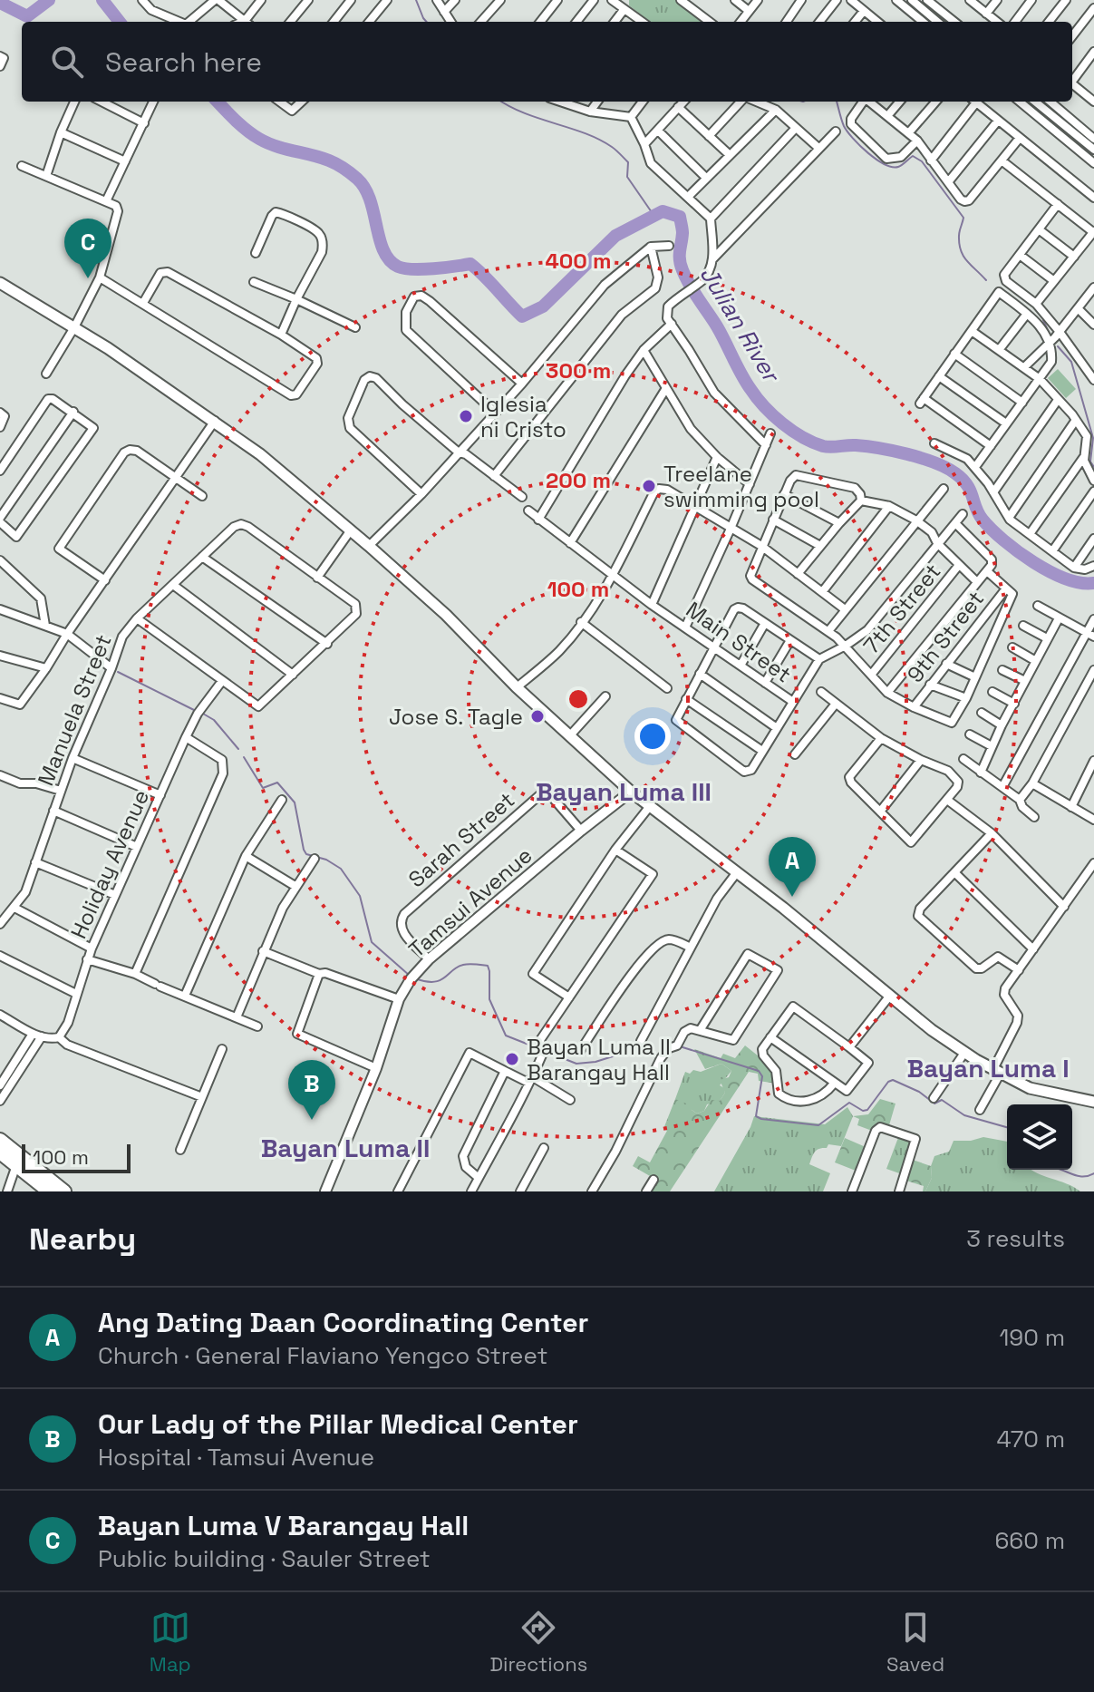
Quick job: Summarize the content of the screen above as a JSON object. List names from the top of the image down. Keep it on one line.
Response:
{"streets":{"street":["7th Street","9th Street","Main Street","Manuela Street","Sarah Street","Holiday Avenue","Tamsui Avenue"]},"crossings":[["Sarah Street","Tamsui Avenue"]],"districts":["Bayan Luma III","Bayan Luma I","Bayan Luma II"],"water":["Julian River"],"places":["Iglesia ni Cristo","Treelane swimming pool","Jose S. Tagle","Bayan Luma II Barangay Hall"],"scale_bar":"100 m","page":{"search":"Search here","pins":["C","A","B"],"scale":"100 m","heading":["Nearby","3 results"],"list":[{"mark":"A","name":"Ang Dating Daan Coordinating Center","note":"Church · General Flaviano Yengco Street","value":"190 m"},{"mark":"B","name":"Our Lady of the Pillar Medical Center","note":"Hospital · Tamsui Avenue","value":"470 m"},{"mark":"C","name":"Bayan Luma V Barangay Hall","note":"Public building · Sauler Street","value":"660 m"}],"nav":["Map","Directions","Saved"]},"rings":["400 m","300 m","200 m","100 m"]}
